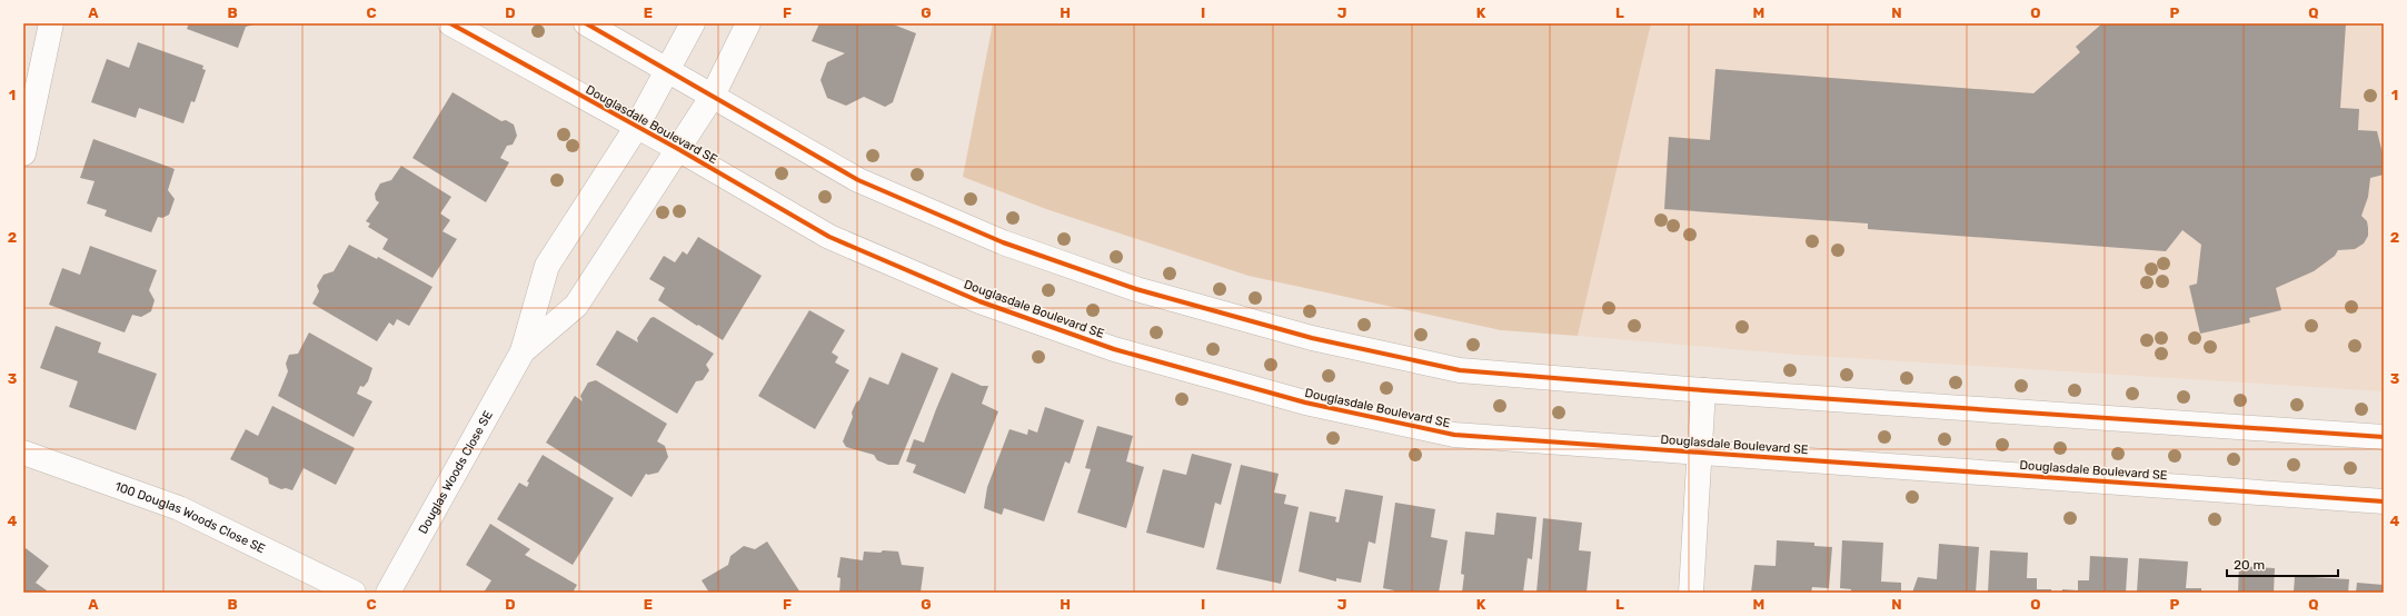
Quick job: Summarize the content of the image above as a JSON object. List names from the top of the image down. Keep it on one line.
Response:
{"streets":{"street":["Douglasdale Boulevard SE","Douglas Woods Close SE","100 Douglas Woods Close SE"]},"crossings":[["Douglasdale Boulevard SE","Douglas Woods Close SE"]],"scale_bar":"20 m","grid":{"columns":["A","B","C","D","E","F","G","H","I","J","K","L","M","N","O","P","Q"],"rows":["1","2","3","4"]}}
